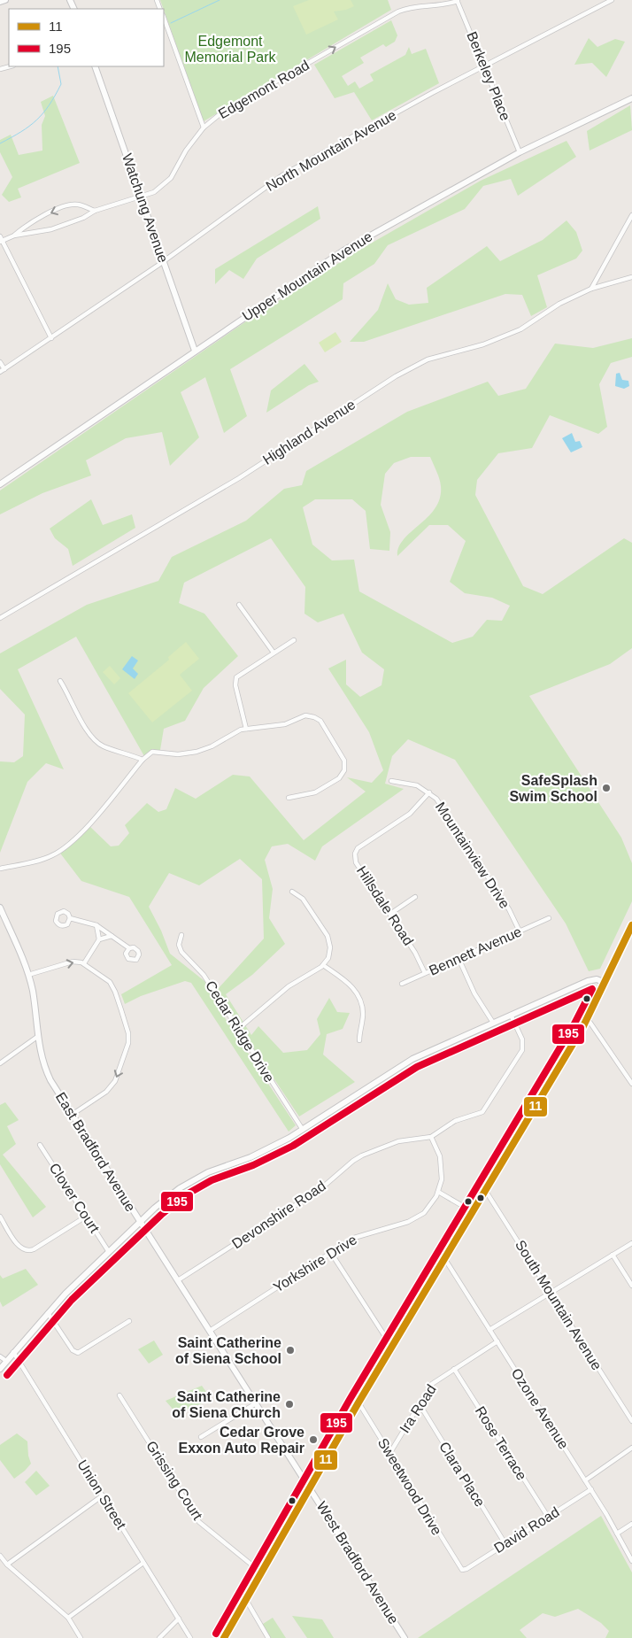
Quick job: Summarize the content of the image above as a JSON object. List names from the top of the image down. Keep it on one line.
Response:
{"streets":{"street":["Berkeley Place","Edgemont Road","North Mountain Avenue","Watchung Avenue","Upper Mountain Avenue","Highland Avenue","Mountainview Drive","Hillsdale Road","Bennett Avenue","Cedar Ridge Drive","East Bradford Avenue","Clover Court","Devonshire Road","Yorkshire Drive","South Mountain Avenue","Ira Road","Ozone Avenue","Rose Terrace","Clara Place","Grissing Court","Sweetwood Drive","Union Street","David Road","West Bradford Avenue"]},"crossings":[["Berkeley Place","Edgemont Road"],["Berkeley Place","North Mountain Avenue"],["Berkeley Place","Upper Mountain Avenue"],["Edgemont Road","Watchung Avenue"],["North Mountain Avenue","Watchung Avenue"],["Watchung Avenue","Upper Mountain Avenue"],["Mountainview Drive","Hillsdale Road"],["Mountainview Drive","Bennett Avenue"],["Hillsdale Road","Bennett Avenue"],["East Bradford Avenue","Devonshire Road"],["East Bradford Avenue","Yorkshire Drive"],["East Bradford Avenue","West Bradford Avenue"],["Devonshire Road","Yorkshire Drive"],["Ira Road","Ozone Avenue"],["Ira Road","Rose Terrace"],["Ira Road","Clara Place"],["Ira Road","Sweetwood Drive"],["Ozone Avenue","David Road"],["Rose Terrace","David Road"],["Clara Place","David Road"],["Sweetwood Drive","David Road"]],"parks":["Edgemont Memorial Park"],"places":["SafeSplash Swim School","Saint Catherine of Siena School","Saint Catherine of Siena Church","Cedar Grove Exxon Auto Repair"],"lines":["transit line 11","transit line 195"],"legend":["11","195"]}
